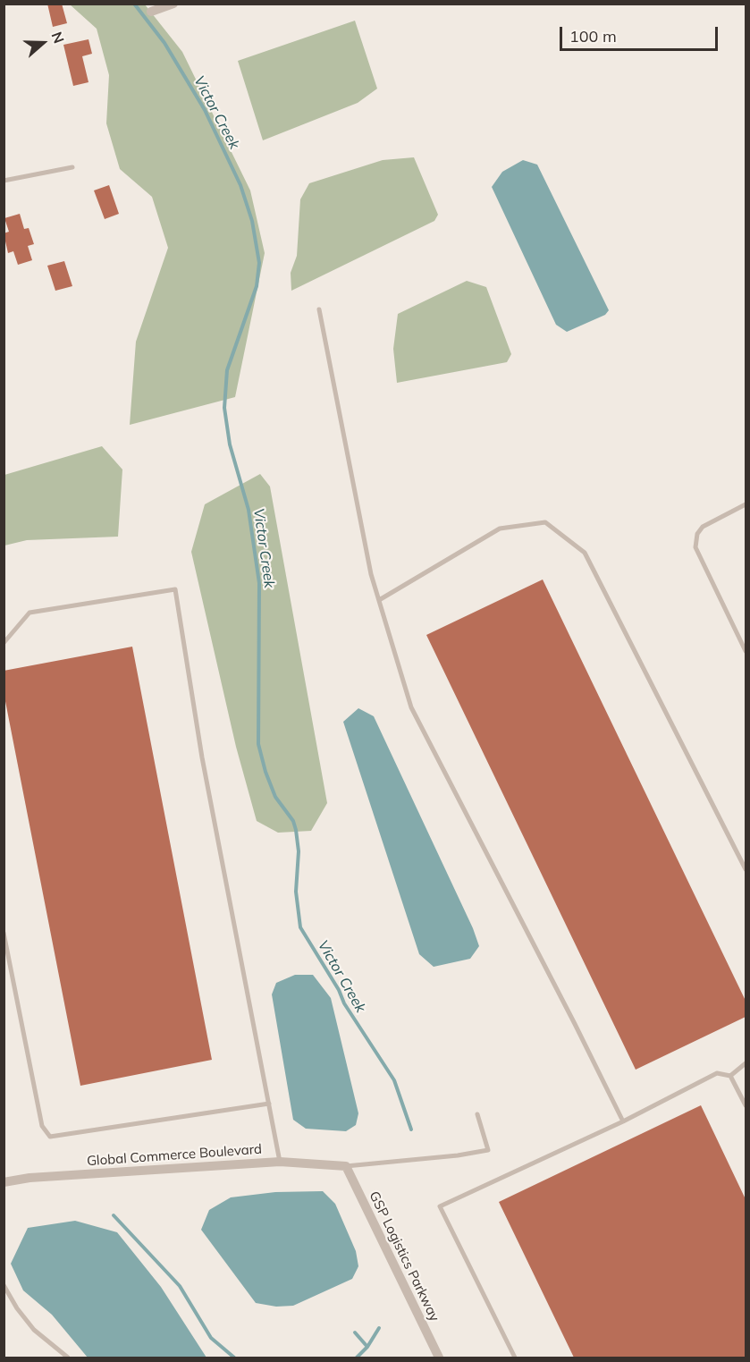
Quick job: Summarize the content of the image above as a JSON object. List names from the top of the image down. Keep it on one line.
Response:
{"streets":{"street":["Global Commerce Boulevard","GSP Logistics Parkway"]},"crossings":[["Global Commerce Boulevard","GSP Logistics Parkway"]],"water":["Victor Creek"],"scale_bar":"100 m","north":"right"}
